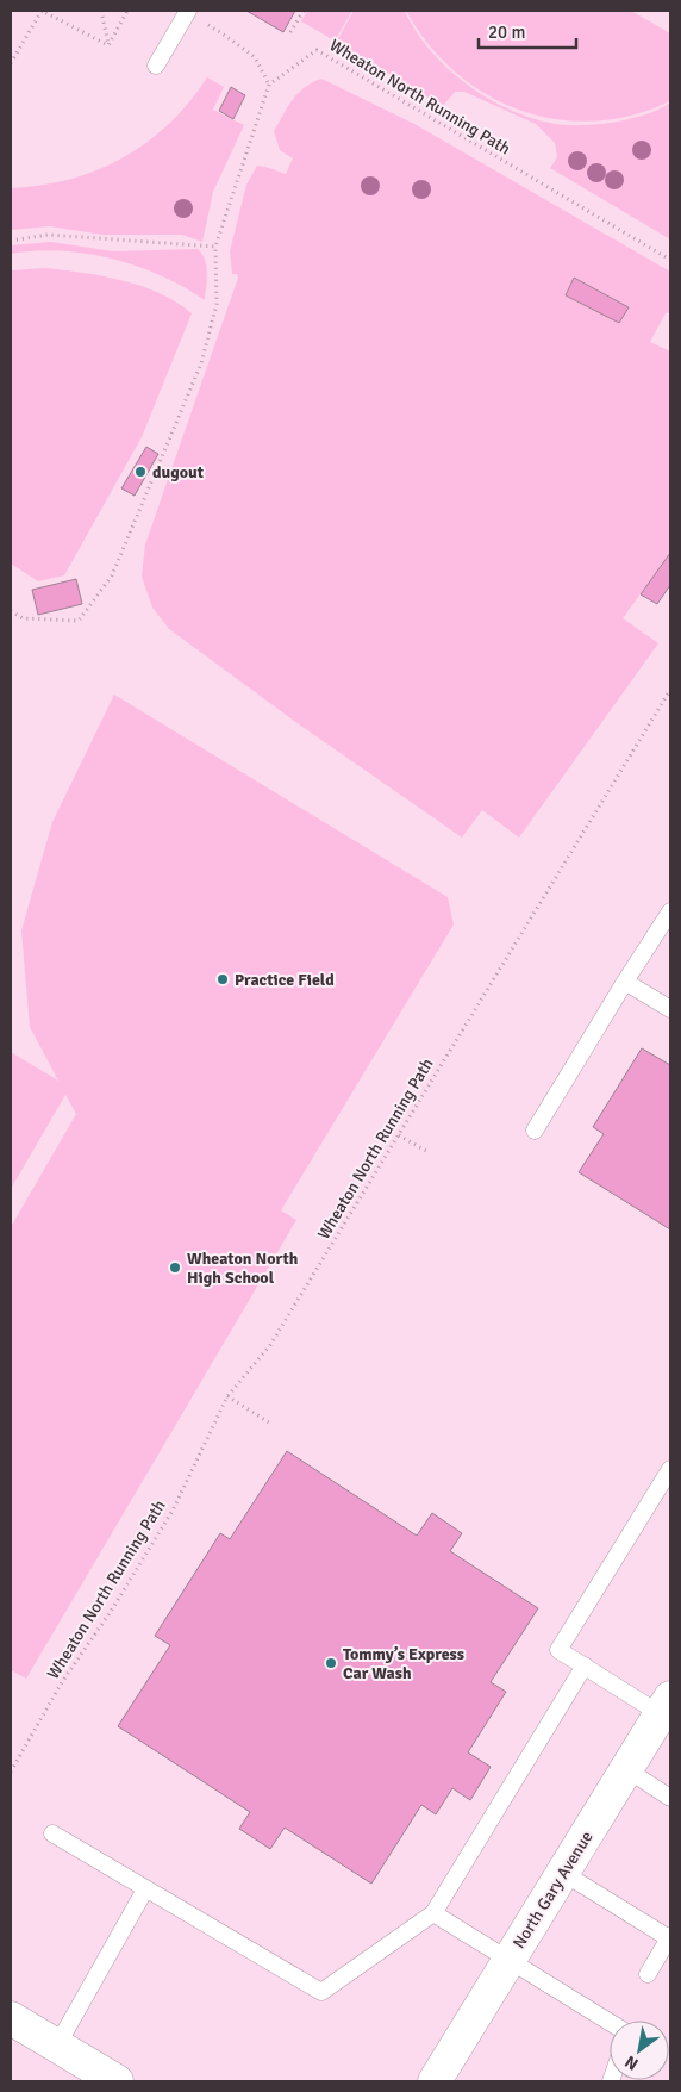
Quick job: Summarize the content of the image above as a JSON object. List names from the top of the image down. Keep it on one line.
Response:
{"streets":{"street":["North Gary Avenue"],"path":["Wheaton North Running Path"]},"places":["dugout","Practice Field","Wheaton North High School","Tommy’s Express Car Wash"],"scale_bar":"20 m","north":"bottom left"}
